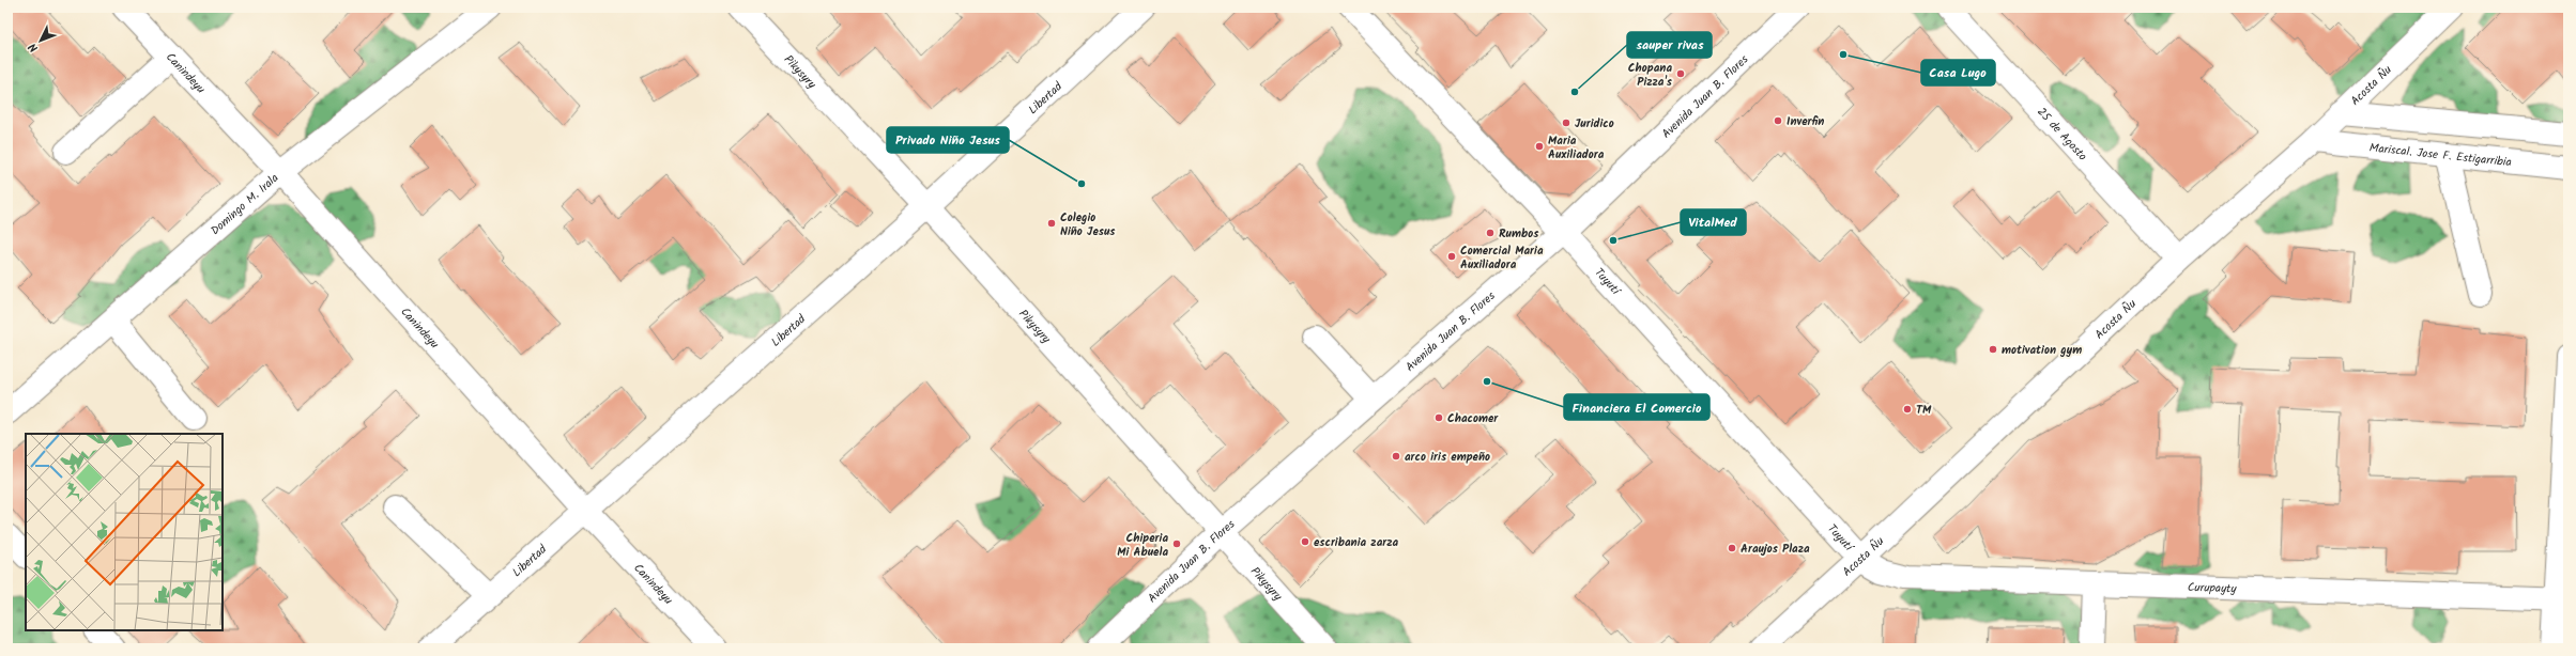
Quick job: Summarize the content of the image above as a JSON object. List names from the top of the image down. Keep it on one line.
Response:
{"streets":{"street":["Pikysyry","Canindeyu","Acosta Ñu","Avenida Juan B. Flores","Libertad","25 de Agosto","Mariscal. Jose F. Estigarribia","Domingo M. Irala","Tuyutí","Curupayty"]},"crossings":[["Pikysyry","Avenida Juan B. Flores"],["Pikysyry","Libertad"],["Canindeyu","Libertad"],["Canindeyu","Domingo M. Irala"],["Acosta Ñu","25 de Agosto"],["Acosta Ñu","Mariscal. Jose F. Estigarribia"],["Acosta Ñu","Tuyutí"],["Acosta Ñu","Curupayty"],["Avenida Juan B. Flores","Tuyutí"],["Tuyutí","Curupayty"]],"places":["Casa Lugo","Chopana Pizza's","sauper rivas","Inverfin","Juridico","Maria Auxiliadora","Privado Niño Jesus","Colegio Niño Jesus","Rumbos","VitalMed","Comercial Maria Auxiliadora","motivation gym","Financiera El Comercio","TM","Chacomer","arco iris empeño","escribania zarza","Chiperia Mi Abuela","Araujos Plaza"],"north":"bottom left"}
